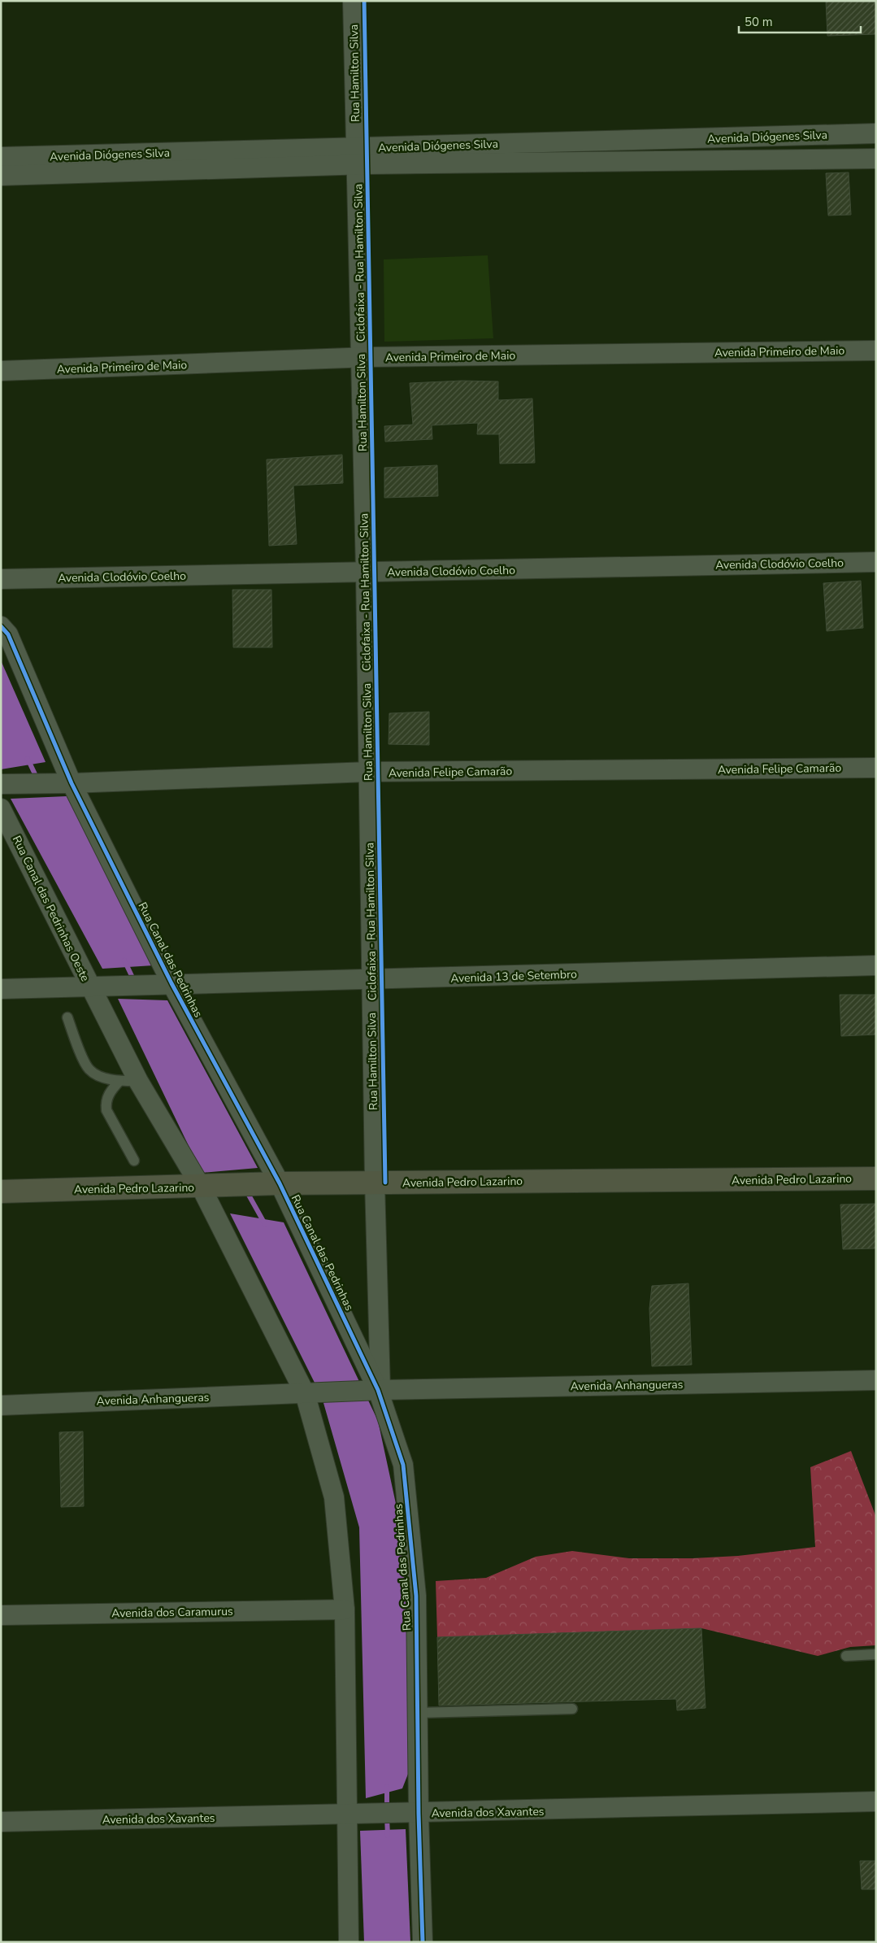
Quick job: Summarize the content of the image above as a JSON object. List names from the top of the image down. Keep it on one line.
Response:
{"streets":{"main road":["Avenida Pedro Lazarino"],"street":["Rua Hamilton Silva","Avenida Diógenes Silva","Avenida Primeiro de Maio","Avenida Clodóvio Coelho","Avenida Felipe Camarão","Rua Canal das Pedrinhas Oeste","Rua Canal das Pedrinhas","Avenida 13 de Setembro","Avenida Anhangueras","Avenida dos Caramurus","Avenida dos Xavantes"],"cycle path":["Ciclofaixa - Rua Hamilton Silva"]},"crossings":[["Rua Hamilton Silva","Avenida Diógenes Silva"],["Rua Hamilton Silva","Avenida Primeiro de Maio"],["Rua Hamilton Silva","Avenida Clodóvio Coelho"],["Rua Hamilton Silva","Avenida Felipe Camarão"],["Rua Hamilton Silva","Rua Canal das Pedrinhas"],["Rua Hamilton Silva","Avenida 13 de Setembro"],["Rua Hamilton Silva","Avenida Pedro Lazarino"],["Rua Hamilton Silva","Avenida Anhangueras"],["Avenida Felipe Camarão","Rua Canal das Pedrinhas"],["Rua Canal das Pedrinhas Oeste","Avenida 13 de Setembro"],["Rua Canal das Pedrinhas","Avenida 13 de Setembro"],["Rua Canal das Pedrinhas","Avenida Pedro Lazarino"],["Rua Canal das Pedrinhas","Avenida Anhangueras"],["Rua Canal das Pedrinhas","Avenida dos Xavantes"]],"scale_bar":"50 m"}
